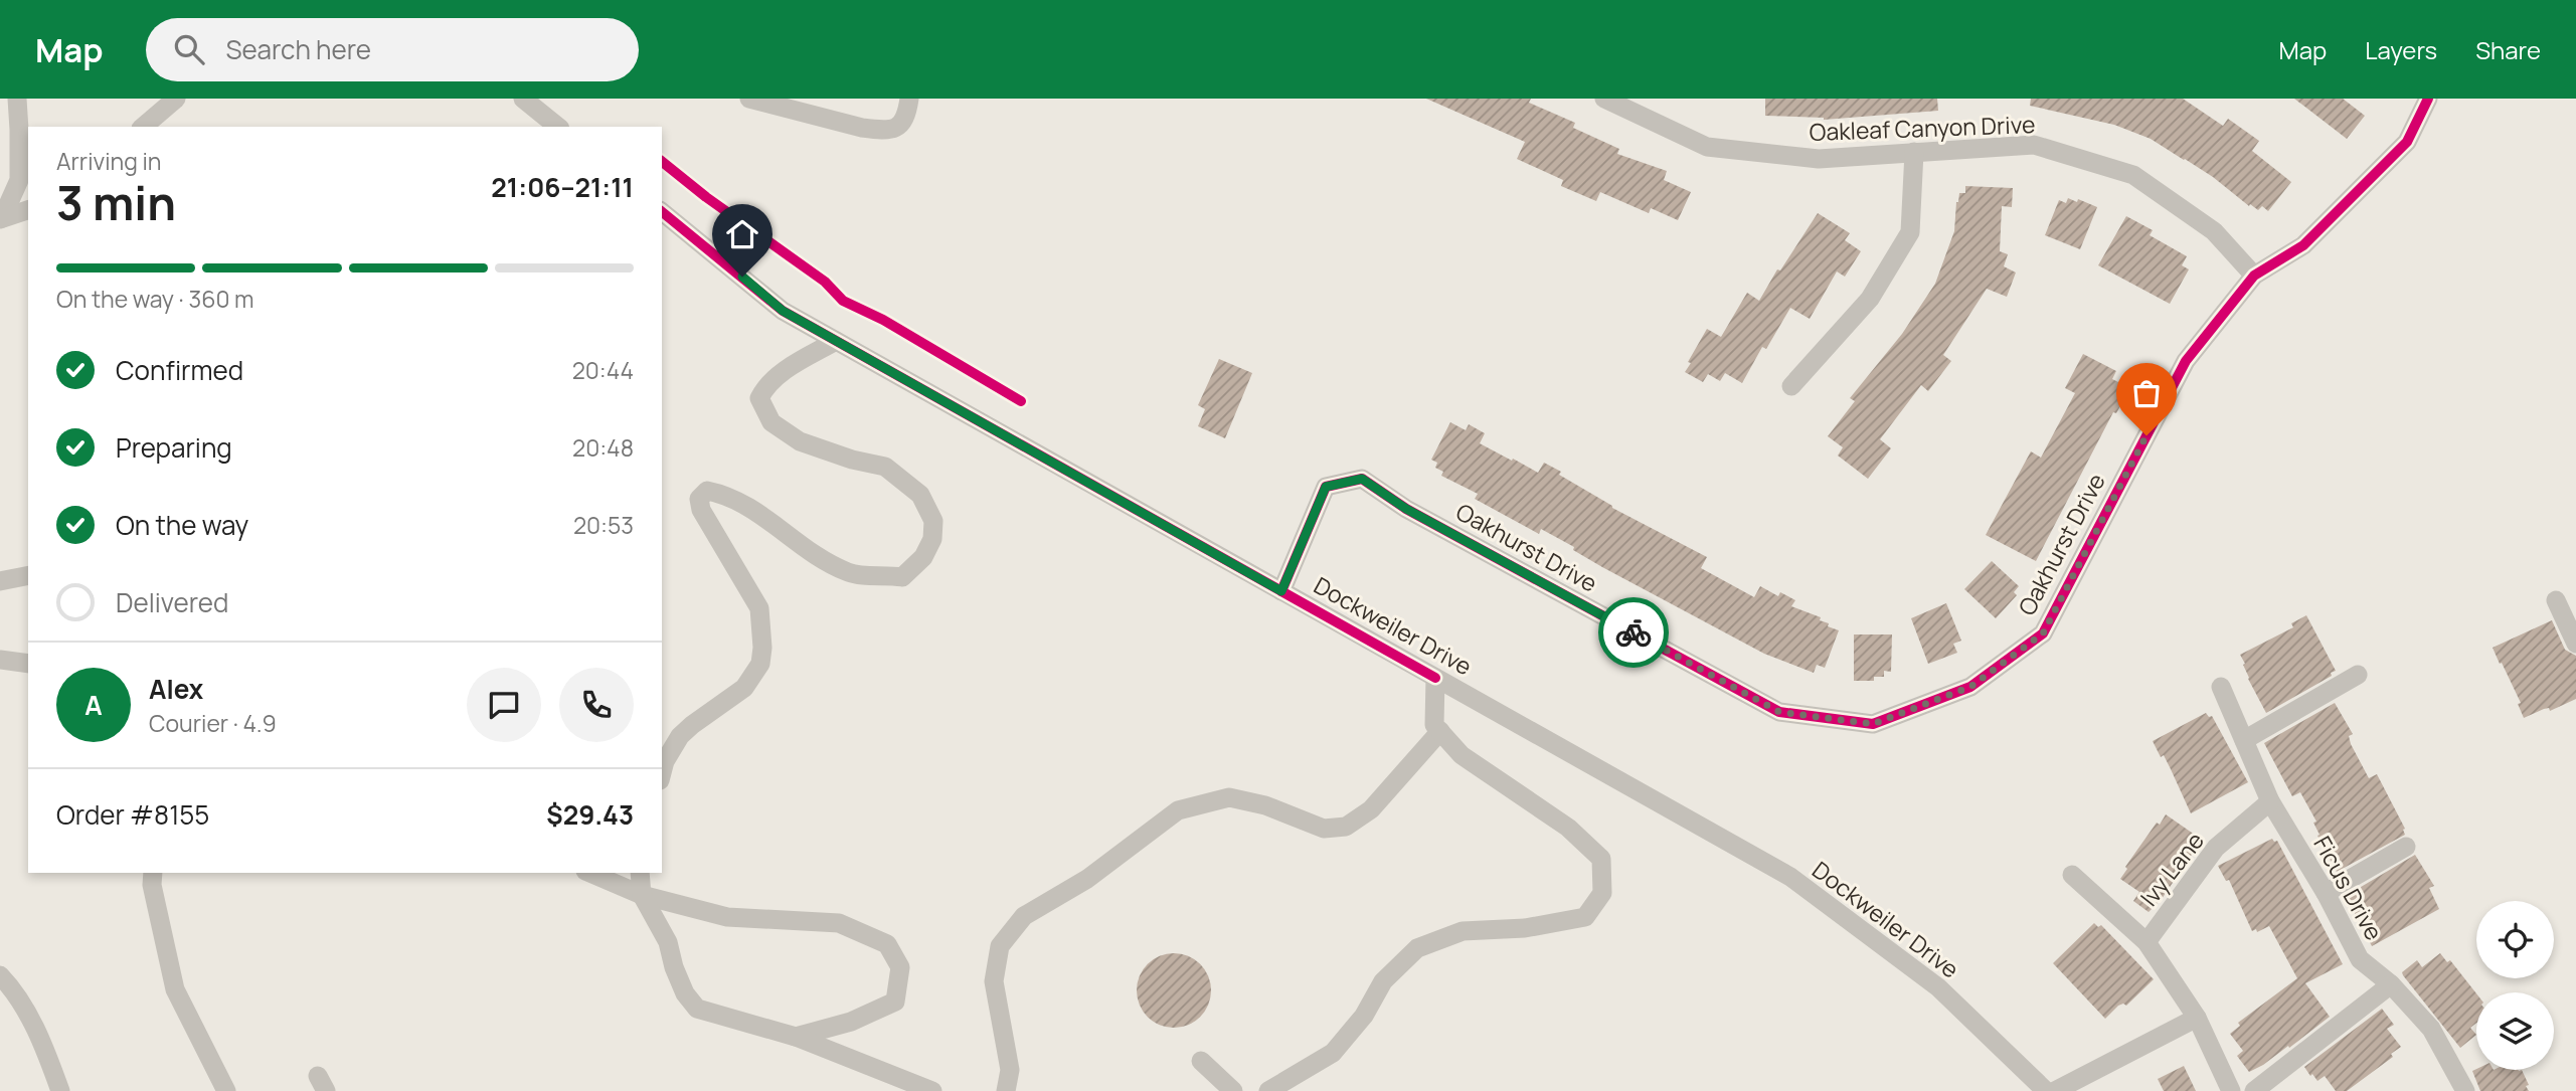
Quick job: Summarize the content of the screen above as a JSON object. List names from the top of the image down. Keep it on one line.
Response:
{"streets":{"street":["Oakleaf Canyon Drive","Oakhurst Drive","Dockweiler Drive","Ivy Lane","Ficus Drive"]},"crossings":[["Oakleaf Canyon Drive","Oakhurst Drive"],["Oakhurst Drive","Dockweiler Drive"],["Ivy Lane","Ficus Drive"]],"page":{"header":"Map","search":"Search here","nav":["Map","Layers","Share"],"heading":["3 min","Arriving in","21:06–21:11"],"panel":["Alex","Courier · 4.9","Order #8155","$29.43"],"bar":"On the way · 360 m","list":[["Confirmed","20:44"],["Preparing","20:48"],["On the way","20:53"],"Delivered"],"round":"A"}}
